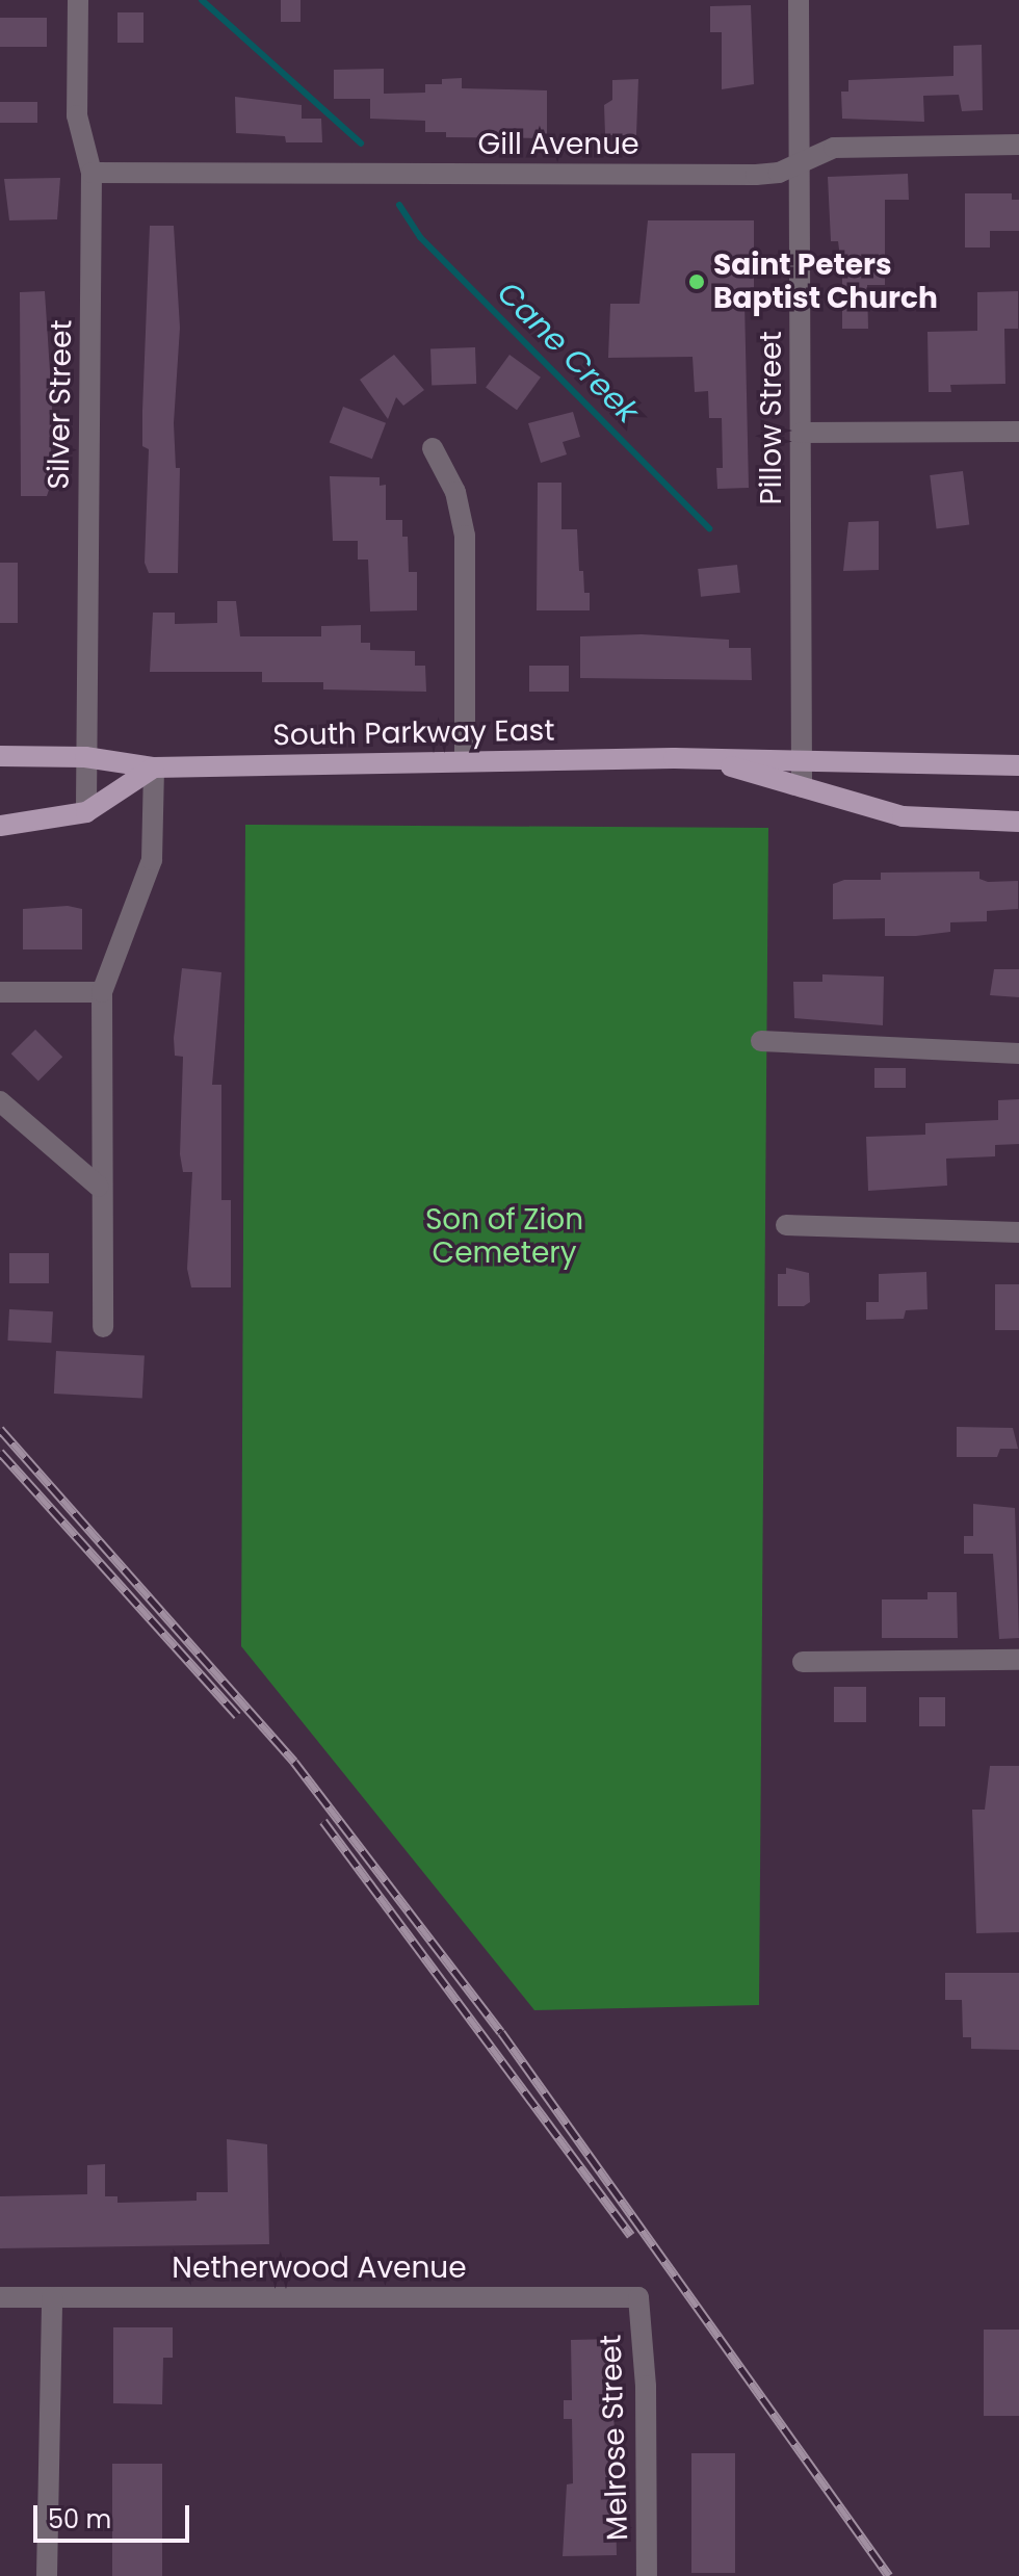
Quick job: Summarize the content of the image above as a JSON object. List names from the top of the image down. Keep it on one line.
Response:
{"streets":{"main road":["South Parkway East"],"street":["Gill Avenue","Silver Street","Pillow Street","Netherwood Avenue","Melrose Street"]},"crossings":[["Gill Avenue","Silver Street"],["Gill Avenue","Pillow Street"],["Silver Street","South Parkway East"],["Pillow Street","South Parkway East"],["Netherwood Avenue","Melrose Street"]],"water":["Cane Creek"],"parks":["Son of Zion Cemetery"],"places":["Saint Peters Baptist Church"],"scale_bar":"50 m"}
